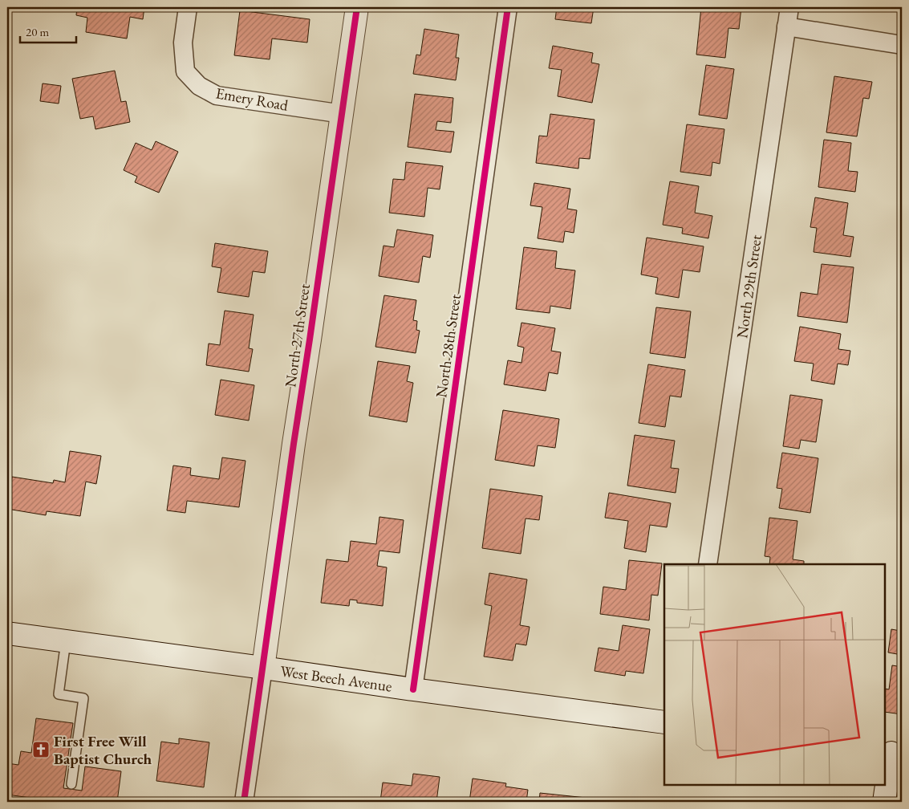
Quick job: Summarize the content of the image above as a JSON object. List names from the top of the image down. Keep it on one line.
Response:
{"streets":{"main road":["North 27th Street","West Beech Avenue"],"street":["Emery Road","North 29th Street","North 28th Street"]},"crossings":[["Emery Road","North 27th Street"],["North 27th Street","West Beech Avenue"],["North 28th Street","West Beech Avenue"]],"places":{"church":["First Free Will Baptist Church"]},"scale_bar":"20 m"}
